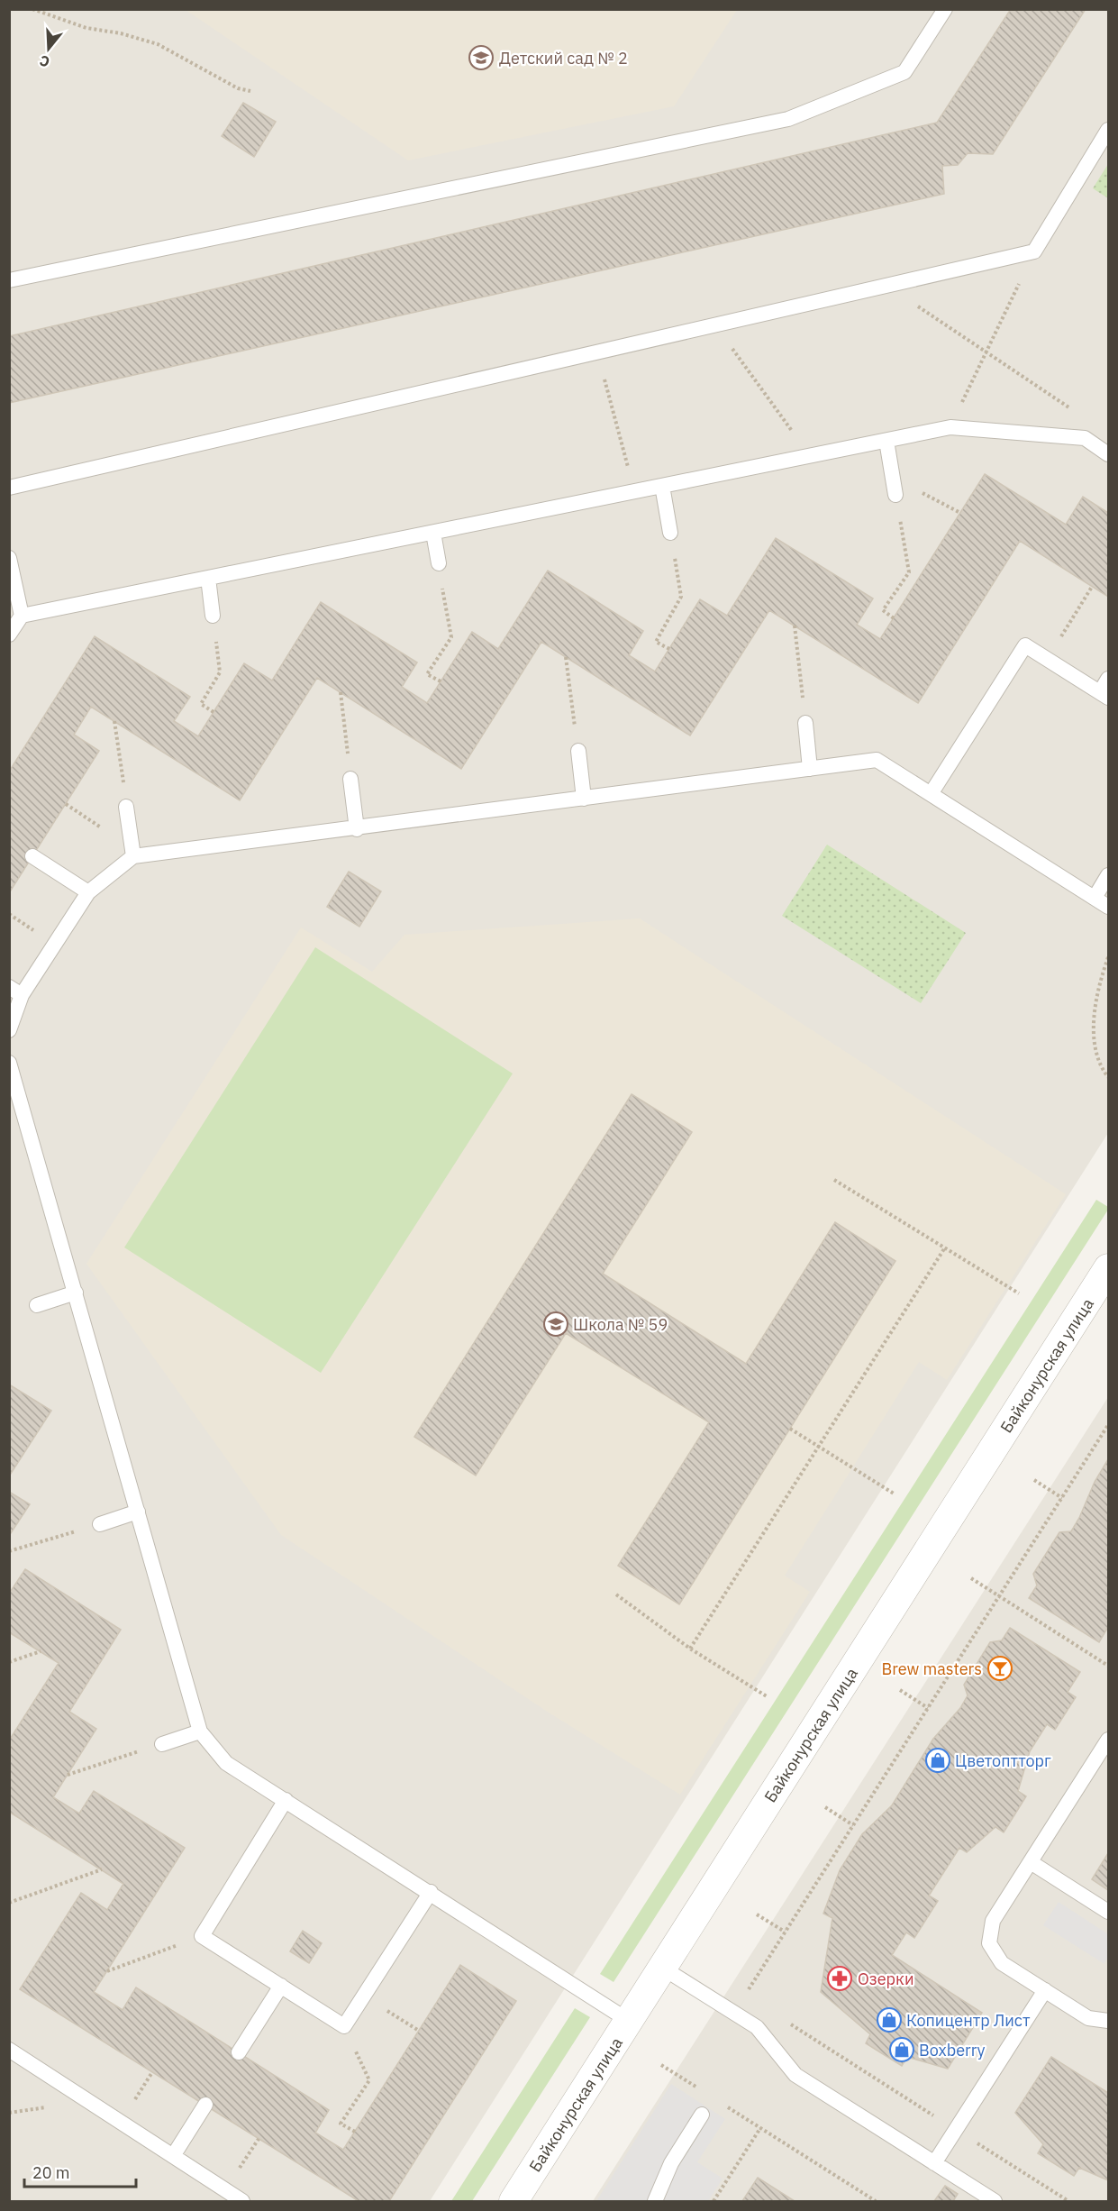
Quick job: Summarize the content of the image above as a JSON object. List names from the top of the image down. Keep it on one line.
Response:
{"streets":{"street":["Байконурская улица"]},"places":{"school or university":["Детский сад № 2","Школа № 59"],"bar":["Brew masters"],"shop":["Цветоптторг","Копицентр Лист","Boxberry"],"pharmacy":["Озерки"]},"scale_bar":"20 m","north":"bottom"}
